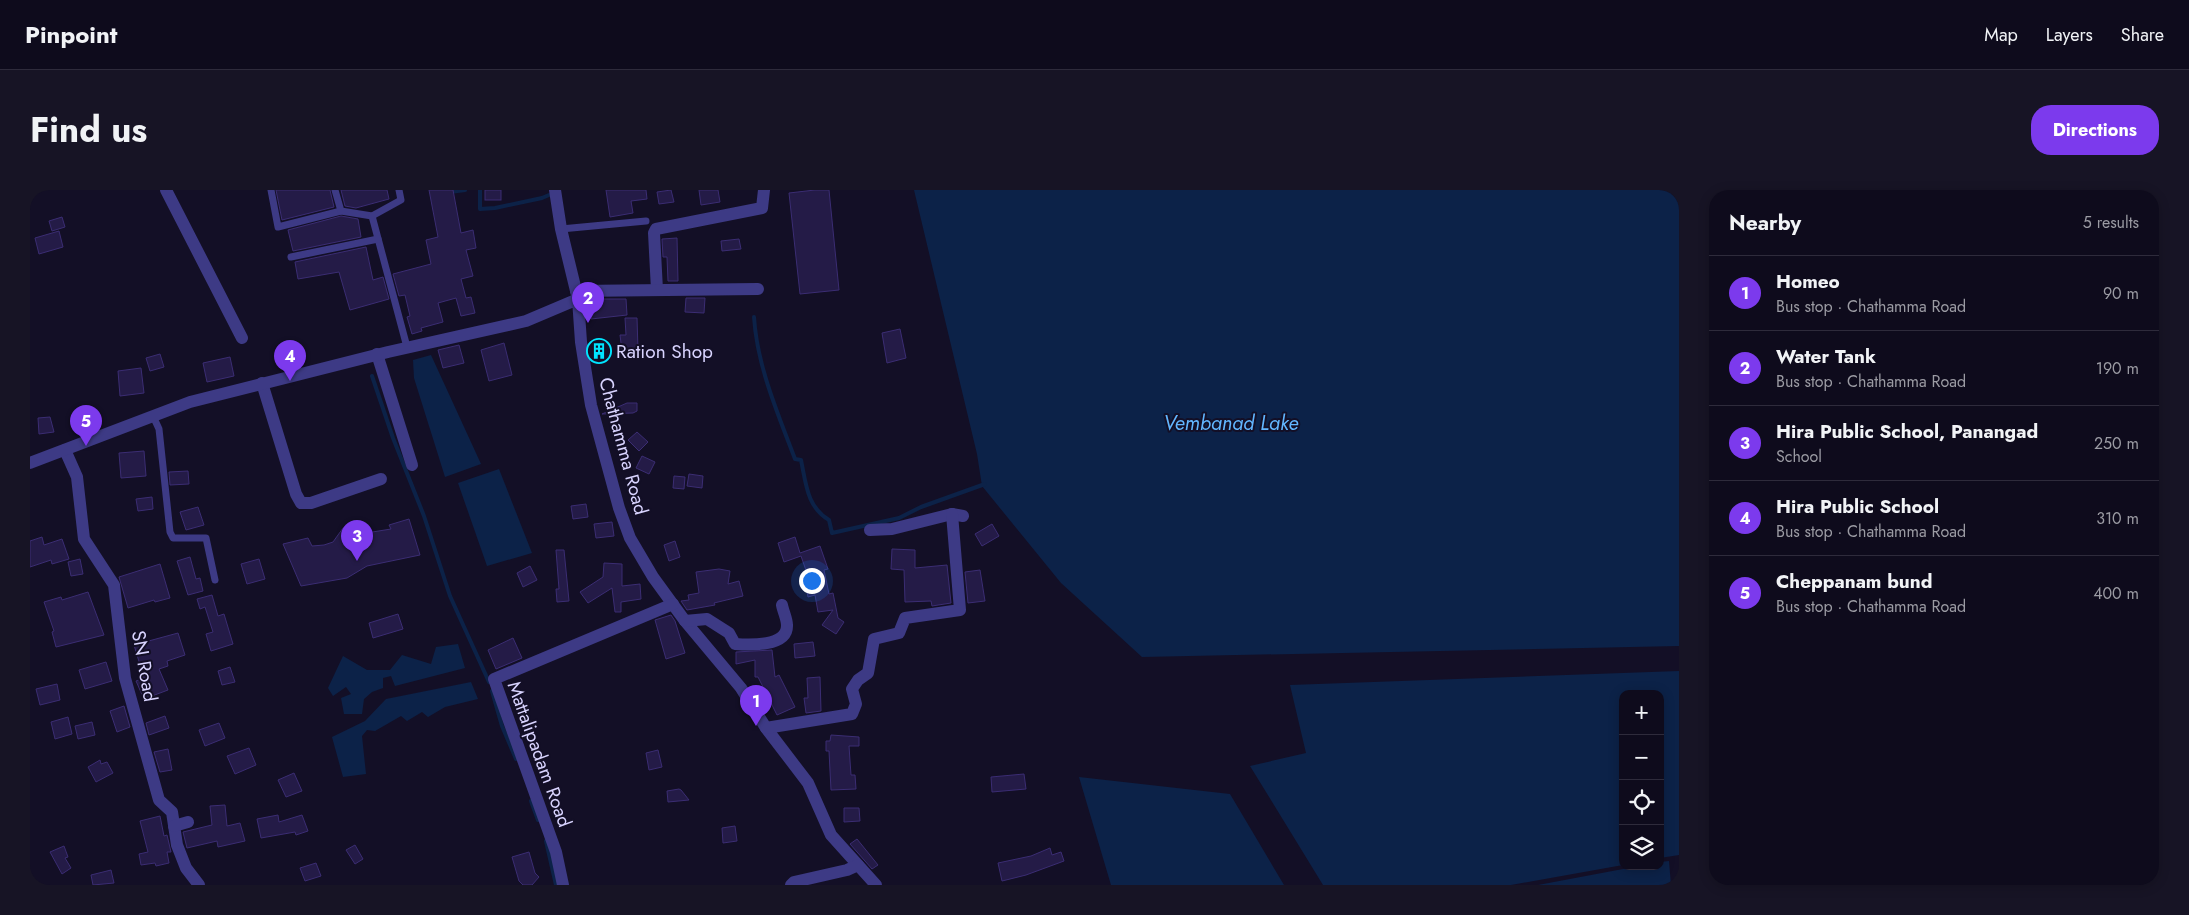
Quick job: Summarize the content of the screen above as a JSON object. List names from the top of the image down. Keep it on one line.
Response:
{"streets":{"street":["Chathamma Road","SN Road","Mattalipadam Road"]},"crossings":[["Chathamma Road","Mattalipadam Road"]],"water":["Vembanad Lake"],"places":{"building":["Ration Shop"]},"page":{"header":"Pinpoint","nav":["Map","Layers","Share"],"title":"Find us","buttons":"Directions","heading":["Nearby","5 results"],"list":[{"mark":"1","name":"Homeo","note":"Bus stop · Chathamma Road","value":"90 m"},{"mark":"2","name":"Water Tank","note":"Bus stop · Chathamma Road","value":"190 m"},{"mark":"3","name":"Hira Public School, Panangad","note":"School","value":"250 m"},{"mark":"4","name":"Hira Public School","note":"Bus stop · Chathamma Road","value":"310 m"},{"mark":"5","name":"Cheppanam bund","note":"Bus stop · Chathamma Road","value":"400 m"}],"pins":["2","4","5","3","1"],"map_buttons":["+","−"]}}
